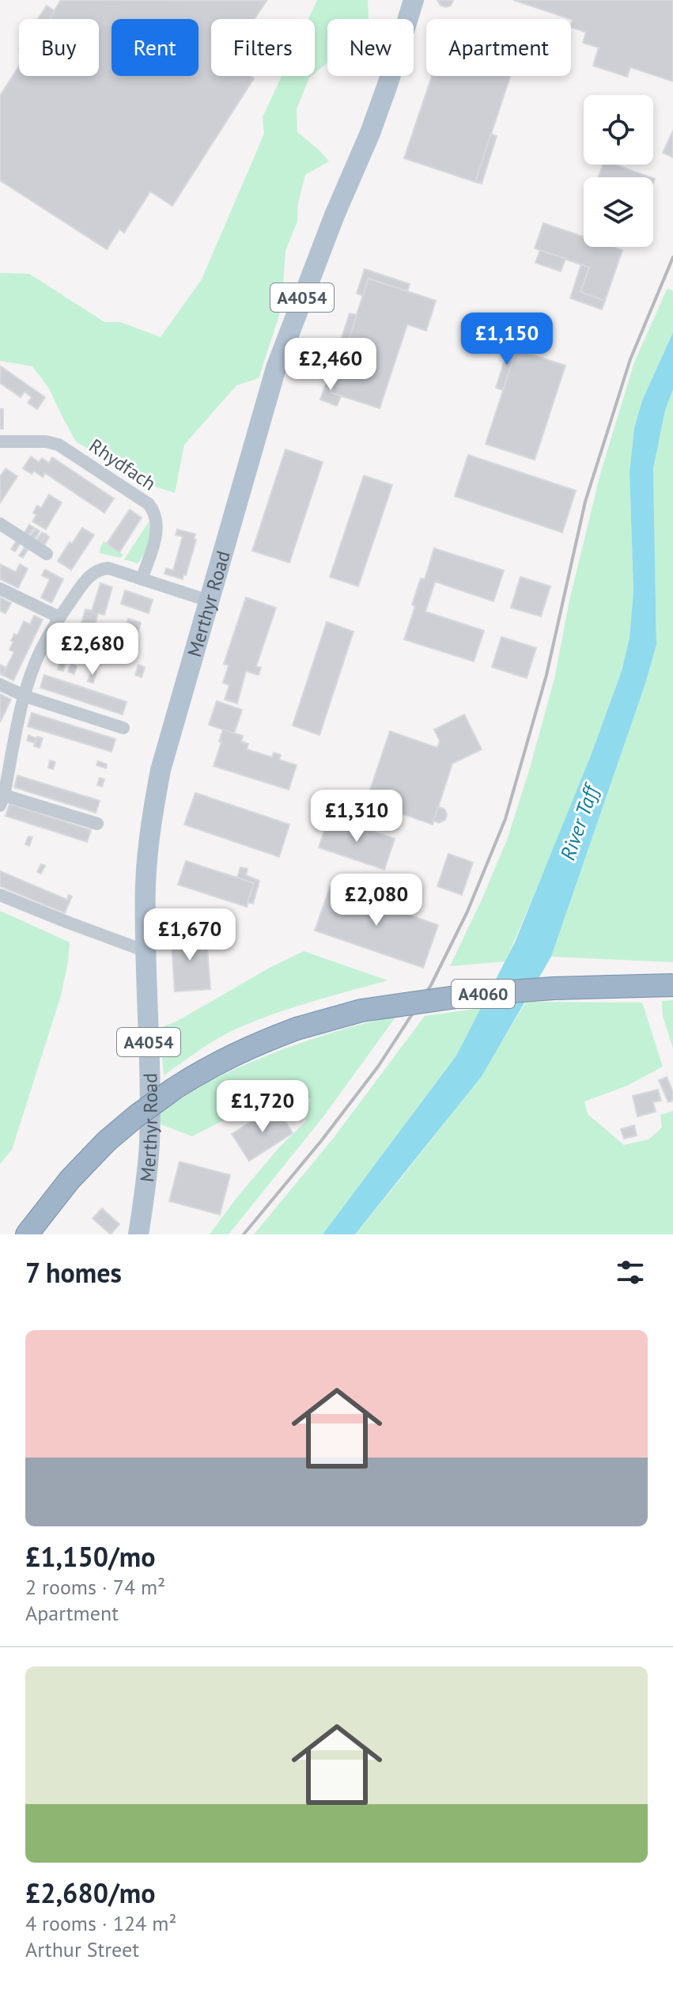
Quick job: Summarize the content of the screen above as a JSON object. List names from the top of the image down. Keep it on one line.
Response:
{"streets":{"highway":["A4060"],"main road":["A4054","Merthyr Road"],"street":["Rhydfach"]},"water":["River Taff"],"page":{"chip":["Buy","Rent","Filters","New","Apartment"],"price":["£1,150","£2,460","£2,680","£1,310","£2,080","£1,670","£1,720"],"heading":"7 homes","list":[{"name":"£1,150/mo","note":"2 rooms · 74 m² · Apartment"},{"name":"£2,680/mo","note":"4 rooms · 124 m² · Arthur Street"}]}}
